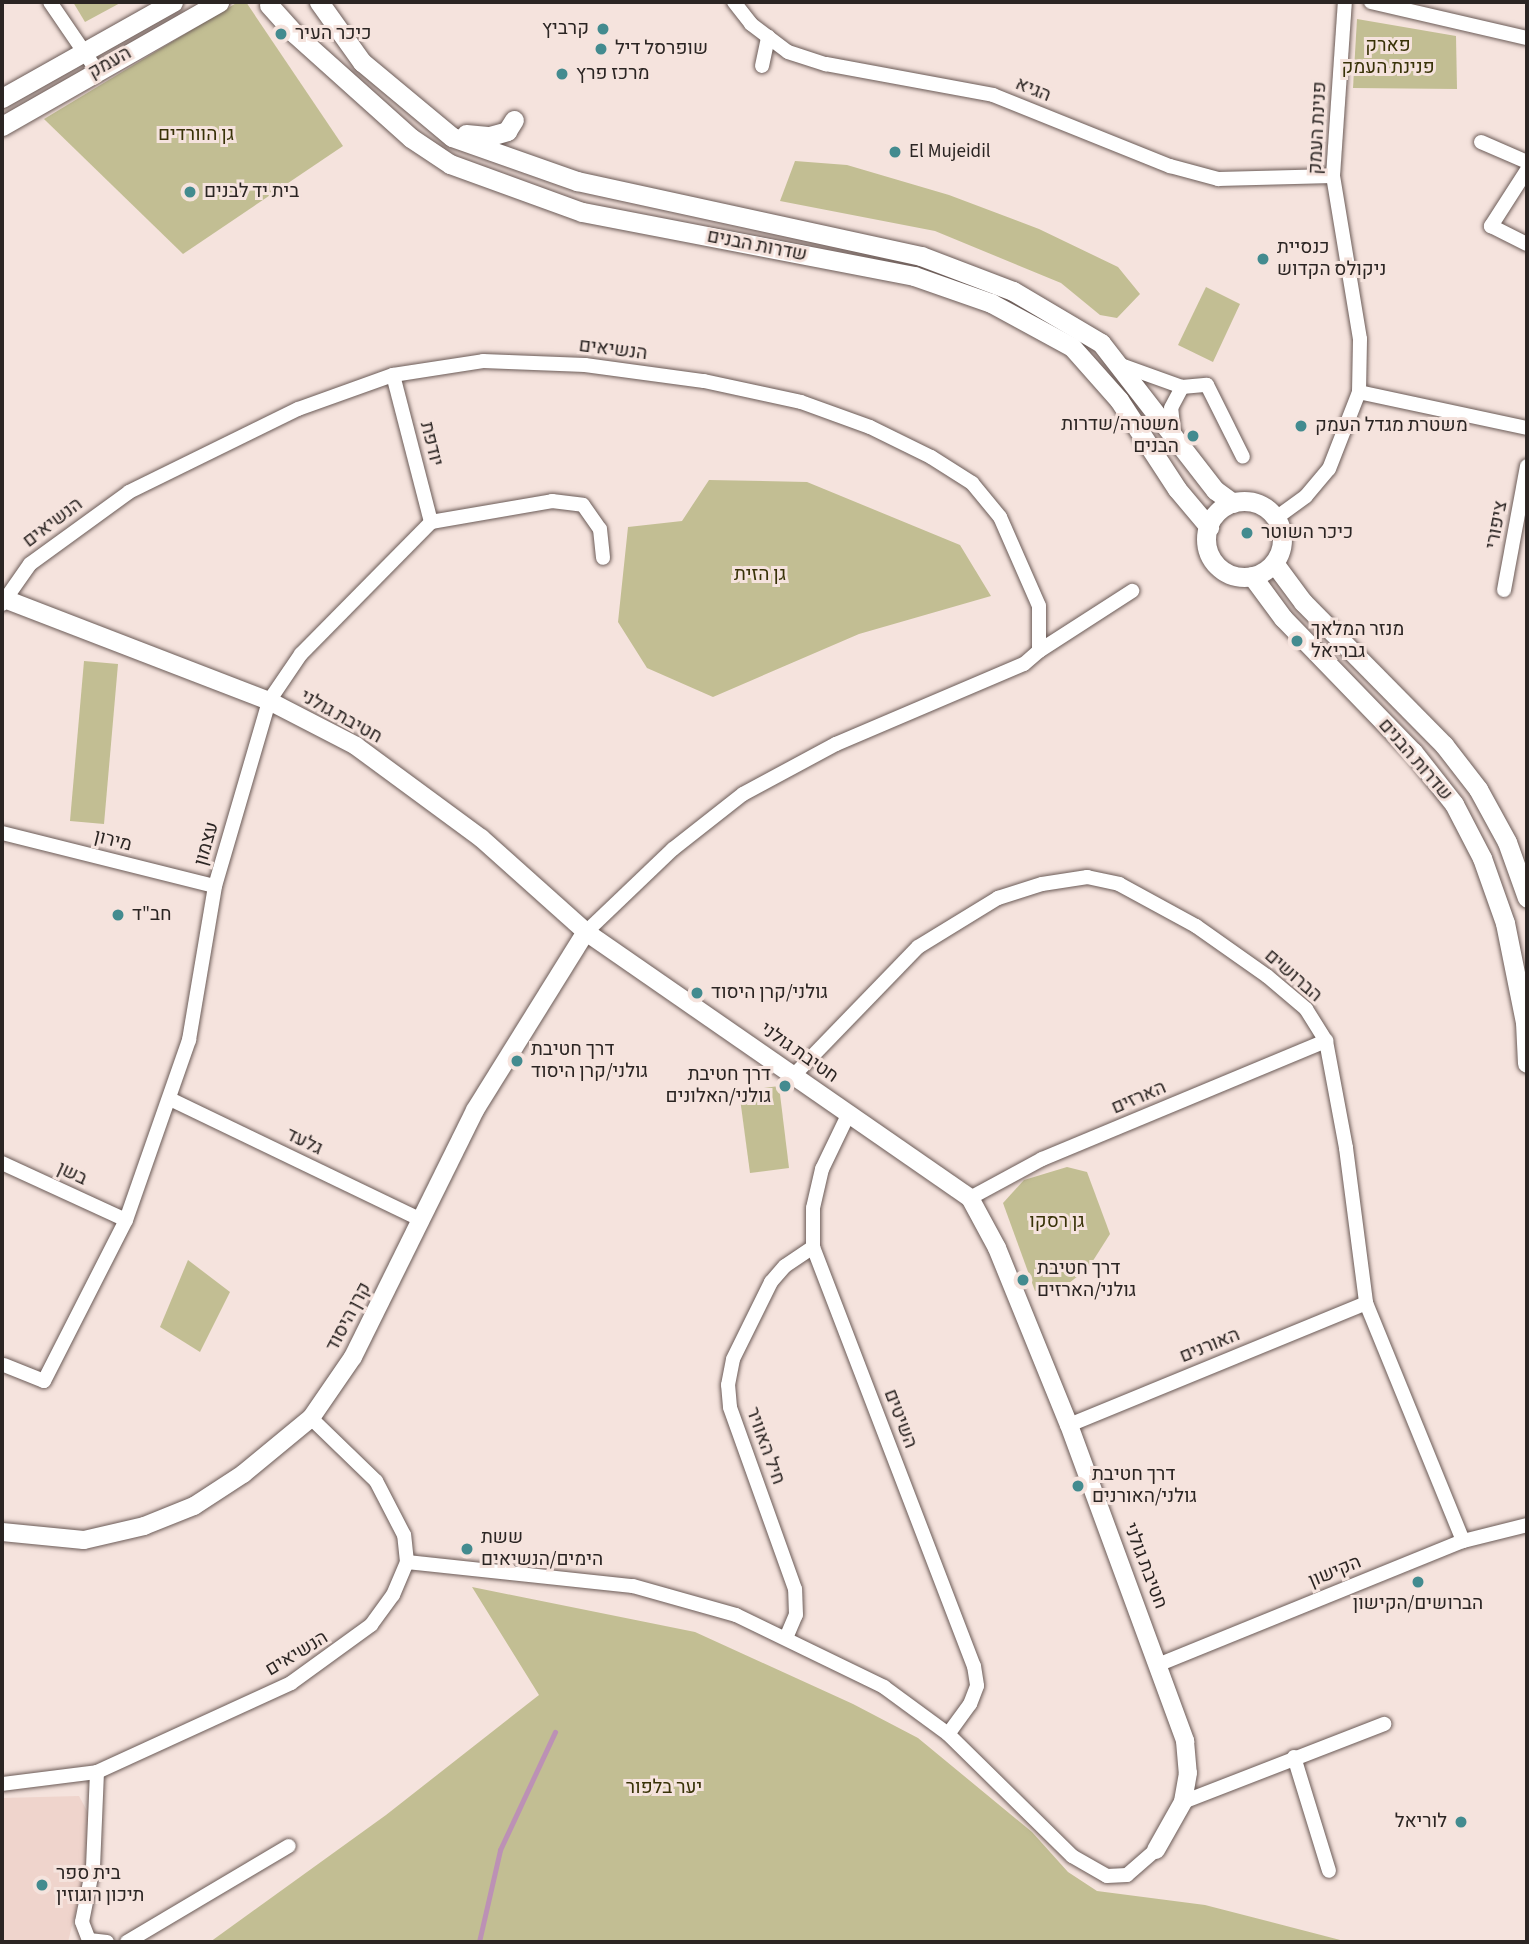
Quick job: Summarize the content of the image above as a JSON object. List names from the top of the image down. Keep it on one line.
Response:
{"streets":{"main road":["העמק","שדרות הבנים"],"street":["הגיא","פנינת העמק","הנשיאים","יודפת","ציפורי","חטיבת גולני","מירון","עצמון","הברושים","הארזים","גלעד","בשן","קרן היסוד","האורנים","השיטים","חיל האוויר","הקישון"]},"crossings":[["הגיא","פנינת העמק"],["פנינת העמק","שדרות הבנים"],["הנשיאים","יודפת"],["הנשיאים","חטיבת גולני"],["יודפת","עצמון"],["חטיבת גולני","עצמון"],["חטיבת גולני","הברושים"],["חטיבת גולני","הארזים"],["חטיבת גולני","קרן היסוד"],["חטיבת גולני","האורנים"],["חטיבת גולני","השיטים"],["חטיבת גולני","הקישון"],["מירון","עצמון"],["עצמון","גלעד"],["עצמון","בשן"],["הברושים","הארזים"],["הברושים","האורנים"],["הברושים","הקישון"],["גלעד","קרן היסוד"],["השיטים","חיל האוויר"]],"parks":["פארק פנינת העמק","גן הוורדים","גן הזית","גן רסקו","יער בלפור"],"places":["קרביץ","כיכר העיר","שופרסל דיל","מרכז פרץ","El Mujeidil","בית יד לבנים","כנסיית ניקולס הקדוש","משטרת מגדל העמק","משטרה/שדרות הבנים","כיכר השוטר","מנזר המלאך גבריאל","חב\"ד","גולני/קרן היסוד","דרך חטיבת גולני/קרן היסוד","דרך חטיבת גולני/האלונים","דרך חטיבת גולני/הארזים","דרך חטיבת גולני/האורנים","ששת הימים/הנשיאים","הברושים/הקישון","לוריאל","בית ספר תיכון רוגוזין"]}
